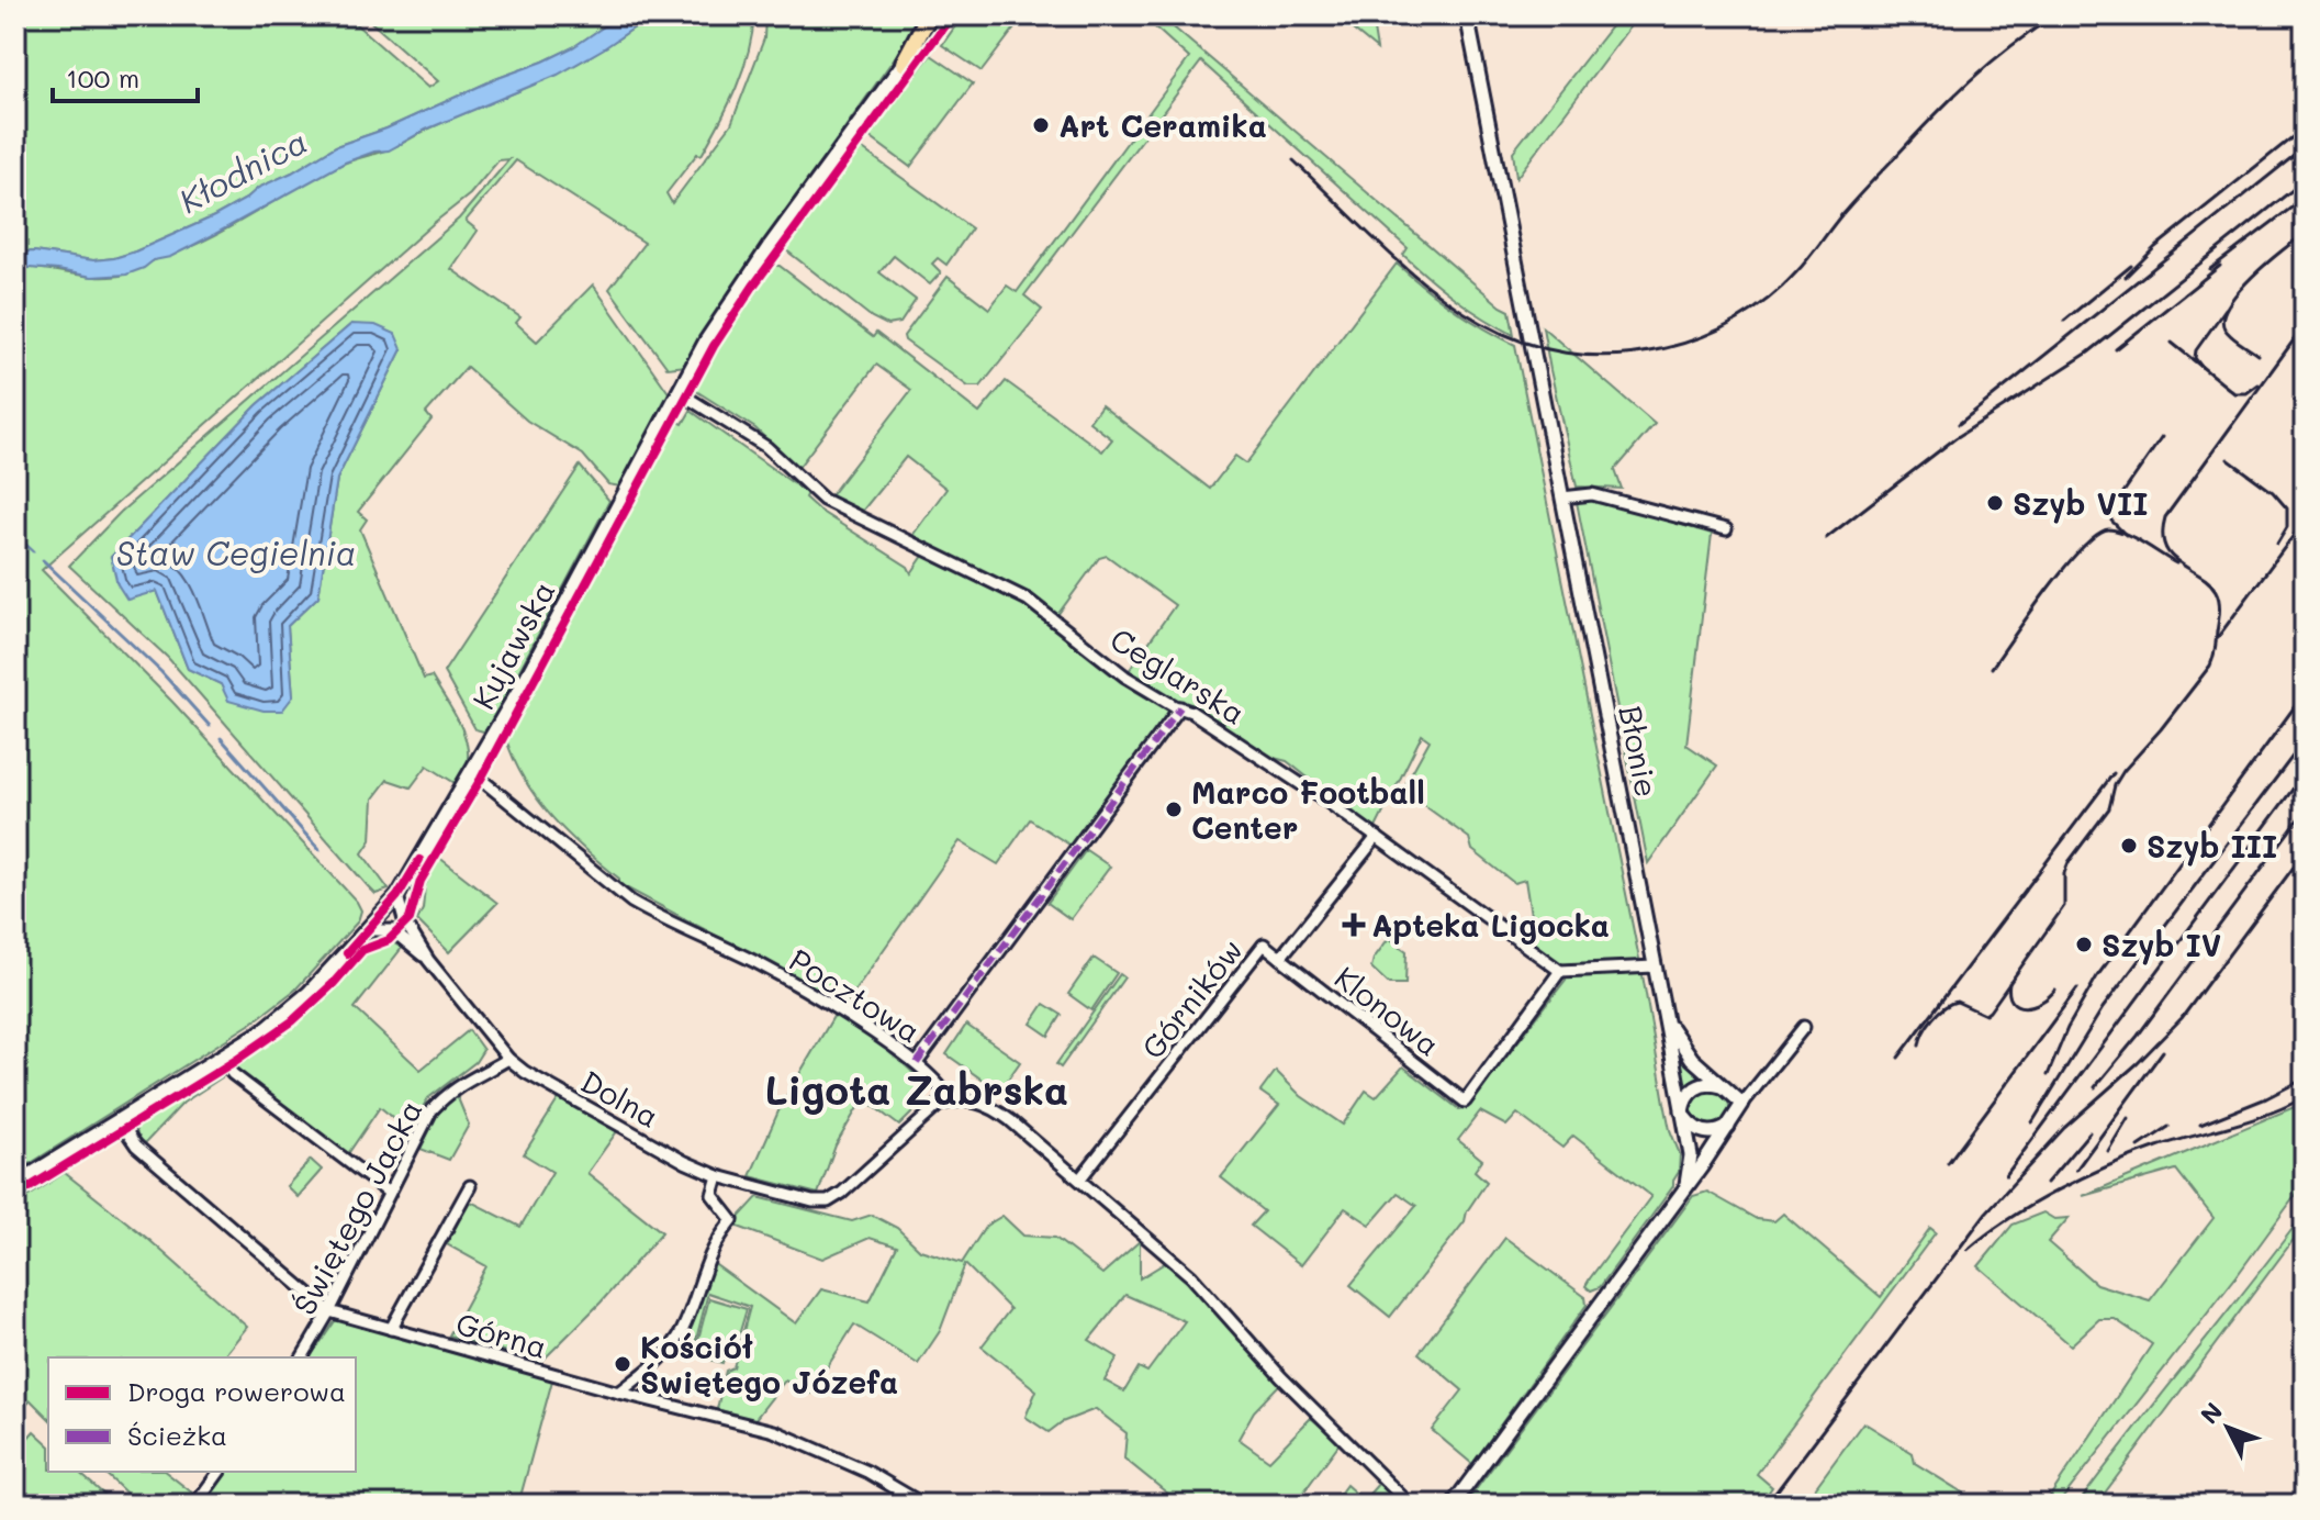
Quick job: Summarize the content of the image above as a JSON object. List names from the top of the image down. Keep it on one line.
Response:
{"streets":{"street":["Kujawska","Ceglarska","Błonie","Pocztowa","Górników","Klonowa","Dolna","Świętego Jacka","Górna"]},"crossings":[["Kujawska","Ceglarska"],["Kujawska","Pocztowa"],["Kujawska","Dolna"],["Kujawska","Górna"],["Ceglarska","Górników"],["Ceglarska","Klonowa"],["Pocztowa","Dolna"],["Górników","Klonowa"],["Dolna","Świętego Jacka"],["Świętego Jacka","Górna"]],"districts":["Ligota Zabrska"],"water":["Kłodnica","Staw Cegielnia"],"places":{"other":["Art Ceramika","Szyb VII","Marco Football Center","Szyb III","Szyb IV","Kościół Świętego Józefa"],"health":["Apteka Ligocka"]},"legend":["Droga rowerowa","Ścieżka"],"scale_bar":"100 m","north":"top left"}
